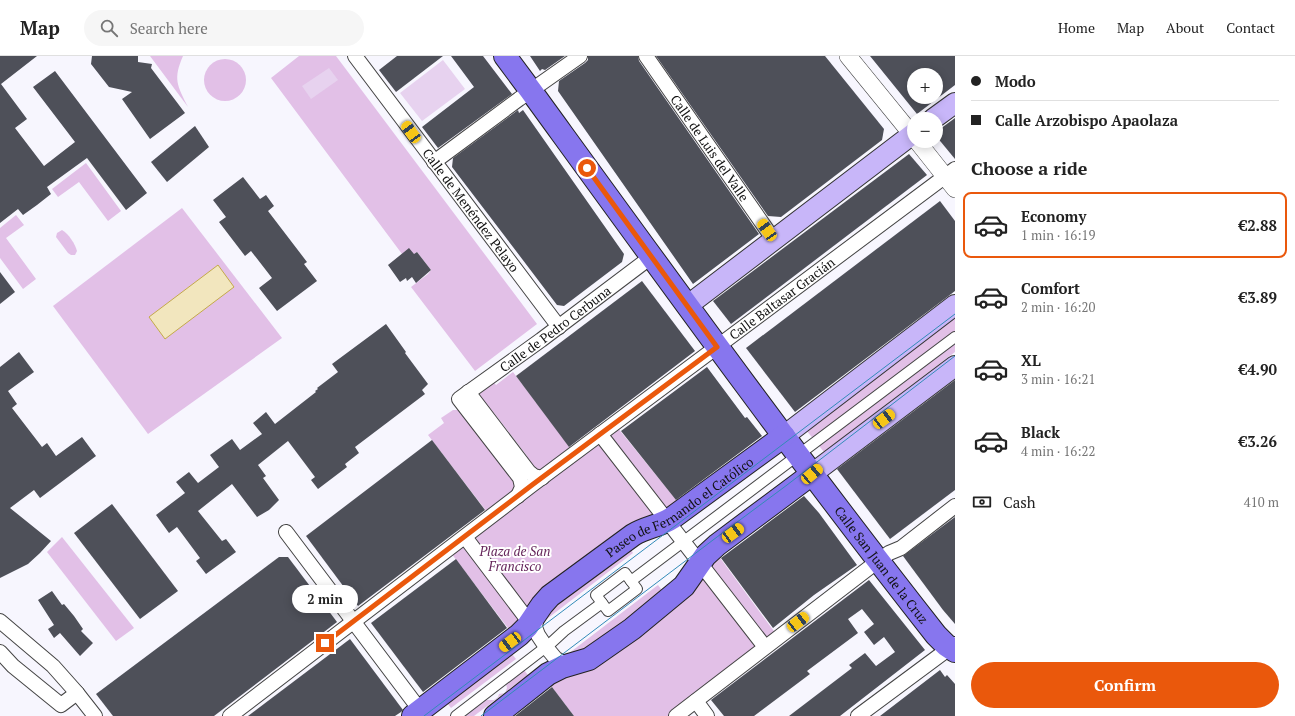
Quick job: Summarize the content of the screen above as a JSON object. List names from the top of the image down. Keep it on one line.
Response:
{"streets":{"main road":["Paseo de Fernando el Católico","Calle San Juan de la Cruz"],"street":["Calle de Luis del Valle","Calle de Menéndez Pelayo","Calle Baltasar Gracián","Calle de Pedro Cerbuna"]},"crossings":[["Calle de Menéndez Pelayo","Calle de Pedro Cerbuna"],["Calle Baltasar Gracián","Calle San Juan de la Cruz"],["Calle de Pedro Cerbuna","Calle San Juan de la Cruz"],["Paseo de Fernando el Católico","Calle San Juan de la Cruz"]],"parks":["Plaza de San Francisco"],"page":{"header":"Map","search":"Search here","nav":["Home","Map","About","Contact"],"banner":["Modo","Calle Arzobispo Apaolaza"],"map_buttons":["+","−"],"heading":"Choose a ride","list":[{"name":"Economy","note":"1 min · 16:19","value":"€2.88"},{"name":"Comfort","note":"2 min · 16:20","value":"€3.89"},{"name":"XL","note":"3 min · 16:21","value":"€4.90"},{"name":"Black","note":"4 min · 16:22","value":"€3.26"}],"pay":["Cash","410 m"],"bubble":"2 min","buttons":"Confirm"}}
